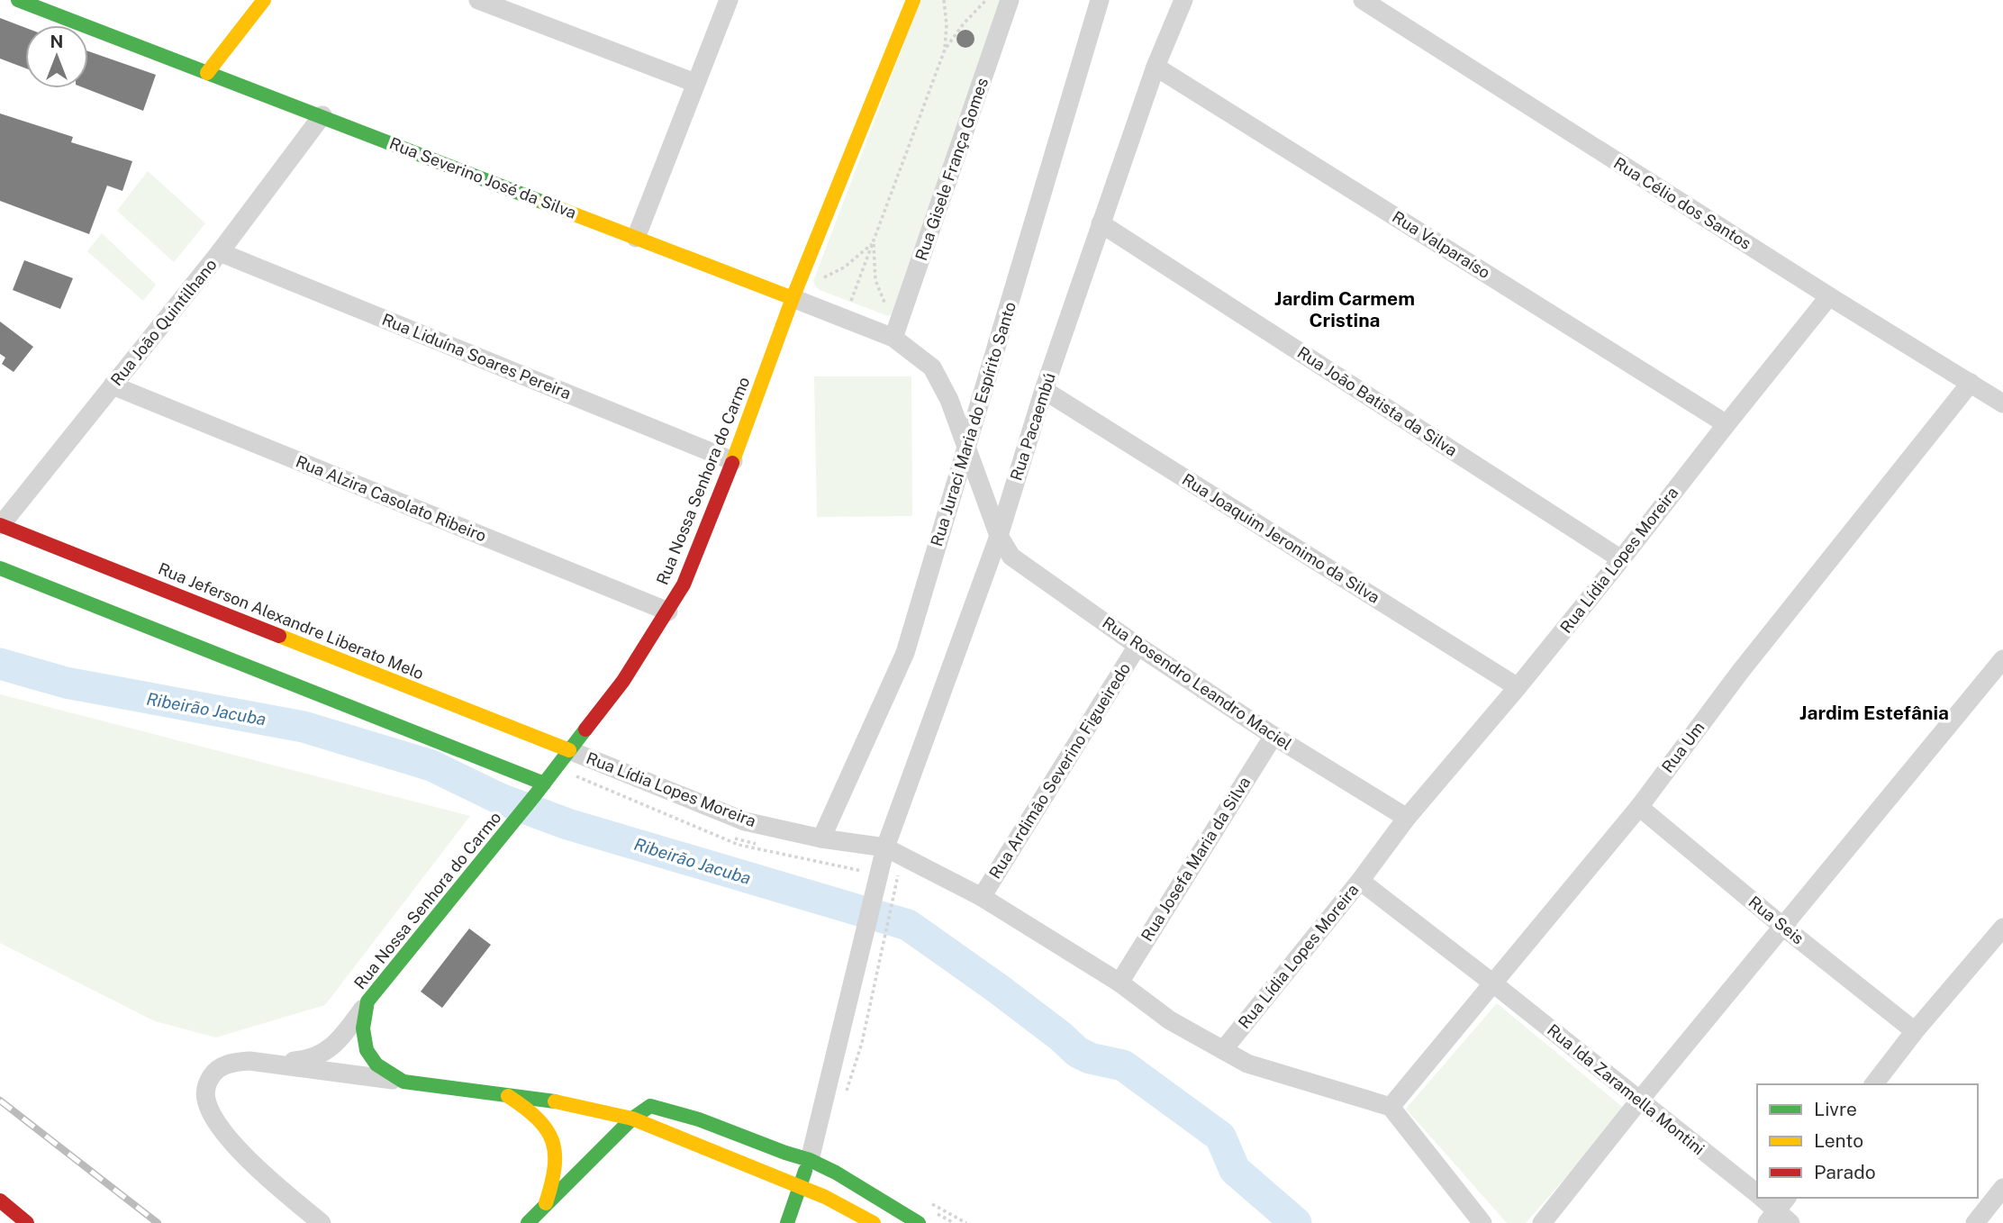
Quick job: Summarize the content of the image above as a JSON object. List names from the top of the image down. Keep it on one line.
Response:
{"streets":{"main road":["Rua Severino José da Silva","Rua Nossa Senhora do Carmo","Rua Jeferson Alexandre Liberato Melo"],"street":["Rua Gisele França Gomes","Rua Célio dos Santos","Rua Valparaíso","Rua João Quintilhano","Rua Liduína Soares Pereira","Rua João Batista da Silva","Rua Juraci Maria do Espírito Santo","Rua Pacaembú","Rua Alzira Casolato Ribeiro","Rua Joaquim Jeronimo da Silva","Rua Lídia Lopes Moreira","Rua Rosendro Leandro Maciel","Rua Um","Rua Ardimão Severino Figueiredo","Rua Josefa Maria da Silva","Rua Seis","Rua Ida Zaramella Montini"]},"crossings":[["Rua Gisele França Gomes","Rua Severino José da Silva"],["Rua Severino José da Silva","Rua João Quintilhano"],["Rua Severino José da Silva","Rua Juraci Maria do Espírito Santo"],["Rua Severino José da Silva","Rua Pacaembú"],["Rua Severino José da Silva","Rua Nossa Senhora do Carmo"],["Rua Severino José da Silva","Rua Rosendro Leandro Maciel"],["Rua Célio dos Santos","Rua Lídia Lopes Moreira"],["Rua Célio dos Santos","Rua Um"],["Rua Valparaíso","Rua Pacaembú"],["Rua Valparaíso","Rua Lídia Lopes Moreira"],["Rua João Quintilhano","Rua Liduína Soares Pereira"],["Rua João Quintilhano","Rua Alzira Casolato Ribeiro"],["Rua João Quintilhano","Rua Jeferson Alexandre Liberato Melo"],["Rua Liduína Soares Pereira","Rua Nossa Senhora do Carmo"],["Rua João Batista da Silva","Rua Pacaembú"],["Rua João Batista da Silva","Rua Lídia Lopes Moreira"],["Rua Juraci Maria do Espírito Santo","Rua Lídia Lopes Moreira"],["Rua Pacaembú","Rua Joaquim Jeronimo da Silva"],["Rua Pacaembú","Rua Lídia Lopes Moreira"],["Rua Pacaembú","Rua Rosendro Leandro Maciel"],["Rua Nossa Senhora do Carmo","Rua Alzira Casolato Ribeiro"],["Rua Nossa Senhora do Carmo","Rua Lídia Lopes Moreira"],["Rua Nossa Senhora do Carmo","Rua Jeferson Alexandre Liberato Melo"],["Rua Joaquim Jeronimo da Silva","Rua Lídia Lopes Moreira"],["Rua Lídia Lopes Moreira","Rua Jeferson Alexandre Liberato Melo"],["Rua Lídia Lopes Moreira","Rua Rosendro Leandro Maciel"],["Rua Lídia Lopes Moreira","Rua Ardimão Severino Figueiredo"],["Rua Lídia Lopes Moreira","Rua Josefa Maria da Silva"],["Rua Lídia Lopes Moreira","Rua Ida Zaramella Montini"],["Rua Rosendro Leandro Maciel","Rua Ardimão Severino Figueiredo"],["Rua Rosendro Leandro Maciel","Rua Josefa Maria da Silva"],["Rua Um","Rua Seis"],["Rua Um","Rua Ida Zaramella Montini"]],"districts":["Jardim Carmem Cristina","Jardim Estefânia"],"water":["Ribeirão Jacuba"],"legend":["Livre","Lento","Parado"],"north":"top"}
